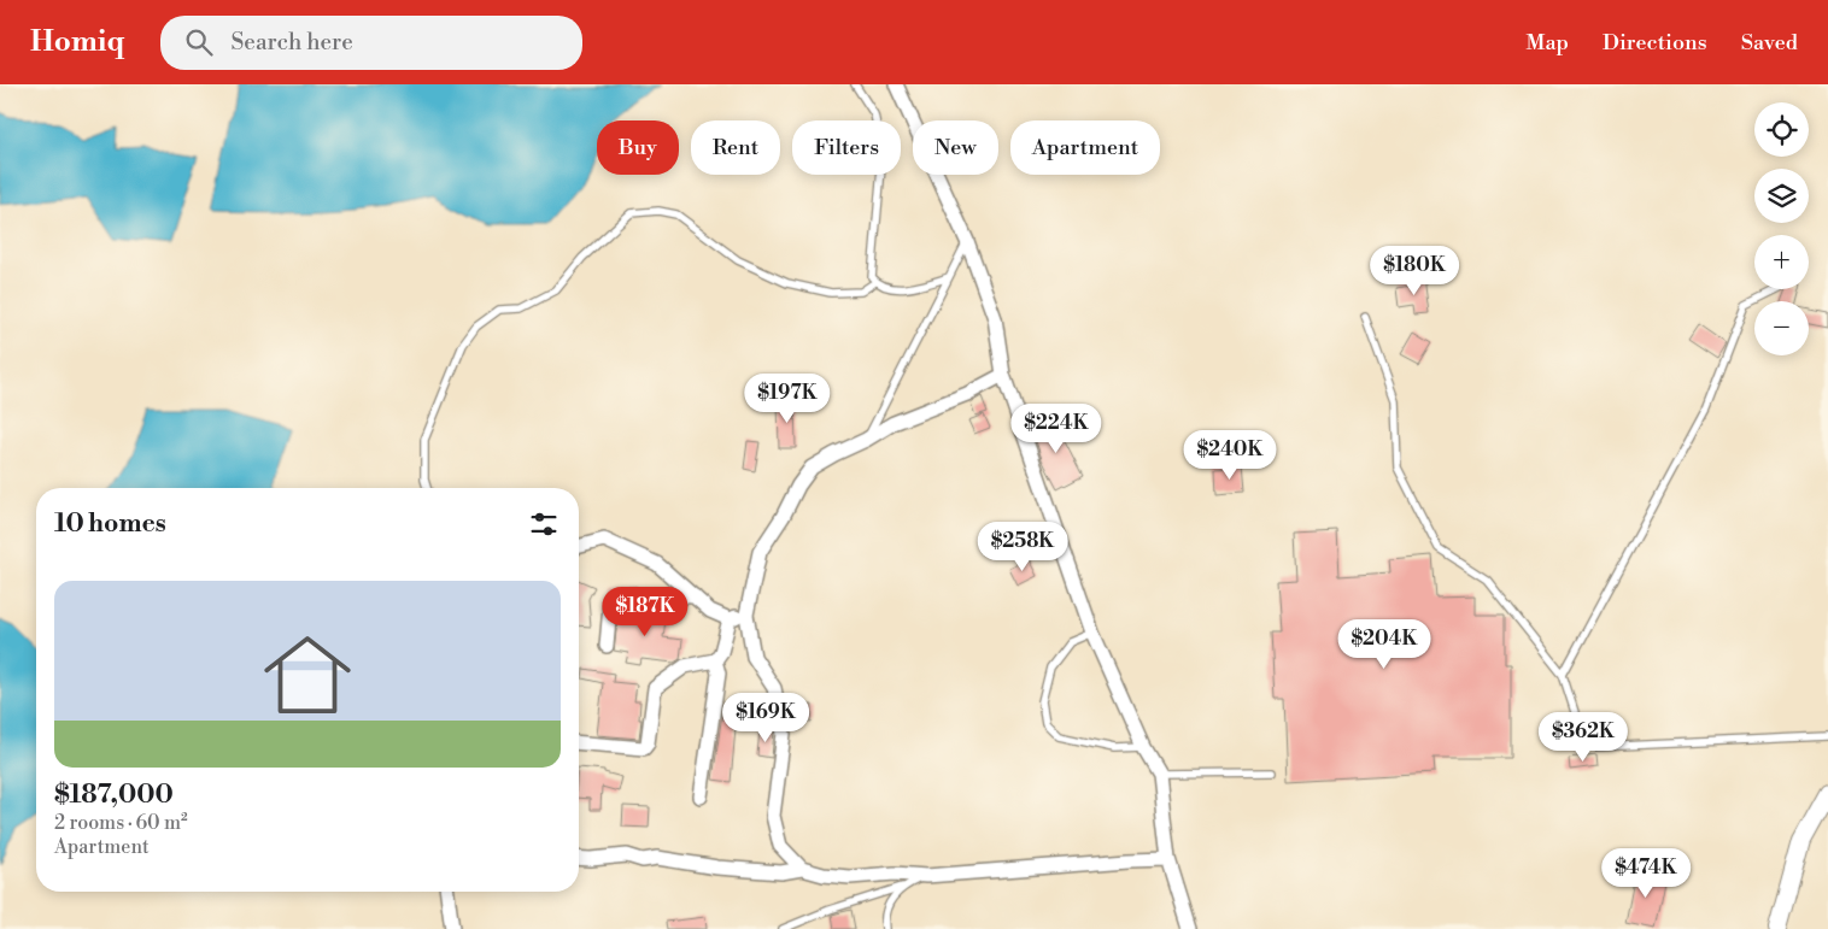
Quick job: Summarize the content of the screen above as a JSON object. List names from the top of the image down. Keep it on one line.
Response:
{"page":{"header":"Homiq","search":"Search here","nav":["Map","Directions","Saved"],"map_buttons":["+","−"],"chip":["Buy","Rent","Filters","New","Apartment"],"price":["$180K","$197K","$224K","$240K","$258K","$187K","$204K","$169K","$362K","$474K"],"heading":"10 homes","list":[{"name":"$187,000","note":"2 rooms · 60 m² · Apartment"}]}}
